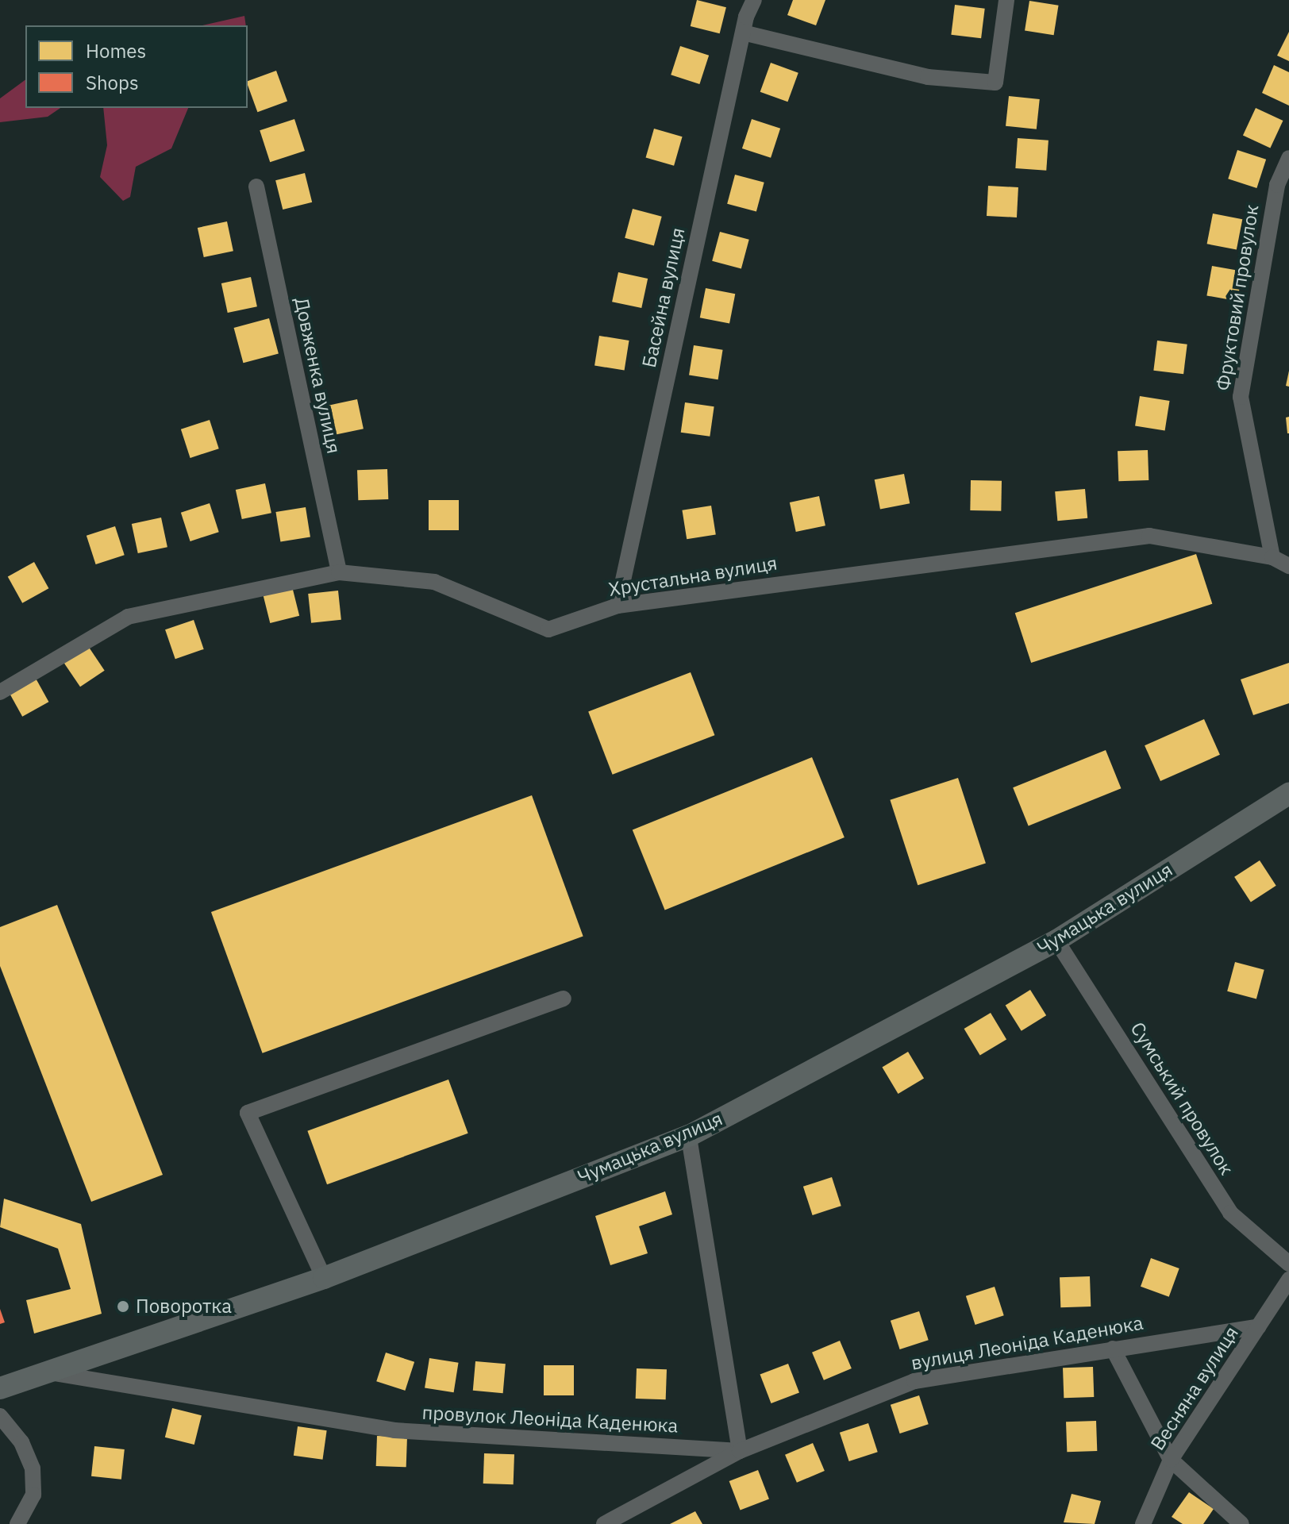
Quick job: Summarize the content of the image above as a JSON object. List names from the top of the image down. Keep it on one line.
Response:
{"streets":{"street":["Басейна вулиця","Фруктовий провулок","Довженка вулиця","Хрустальна вулиця","Чумацька вулиця","Сумський провулок","вулиця Леоніда Каденюка","Весняна вулиця","провулок Леоніда Каденюка"]},"crossings":[["Басейна вулиця","Хрустальна вулиця"],["Фруктовий провулок","Хрустальна вулиця"],["Довженка вулиця","Хрустальна вулиця"],["Чумацька вулиця","Сумський провулок"],["Чумацька вулиця","провулок Леоніда Каденюка"],["вулиця Леоніда Каденюка","Весняна вулиця"],["вулиця Леоніда Каденюка","провулок Леоніда Каденюка"]],"places":["Поворотка"],"legend":["Homes","Shops"]}
